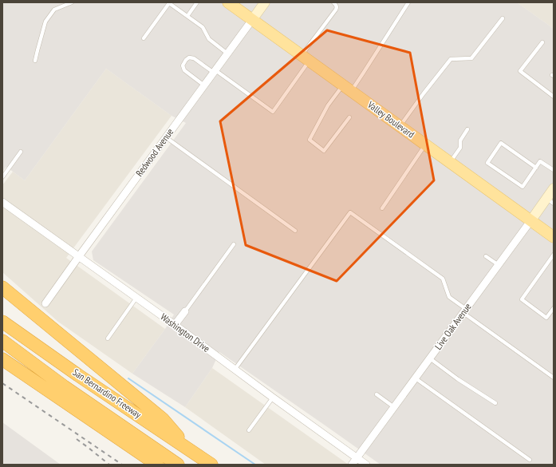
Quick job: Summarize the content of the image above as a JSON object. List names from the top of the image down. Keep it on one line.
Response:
{"streets":{"highway":["San Bernardino Freeway"],"main road":["Valley Boulevard"],"street":["Redwood Avenue","Live Oak Avenue","Washington Drive"]},"crossings":[["Valley Boulevard","Redwood Avenue"],["Valley Boulevard","Live Oak Avenue"],["Redwood Avenue","Washington Drive"],["Live Oak Avenue","Washington Drive"]]}
